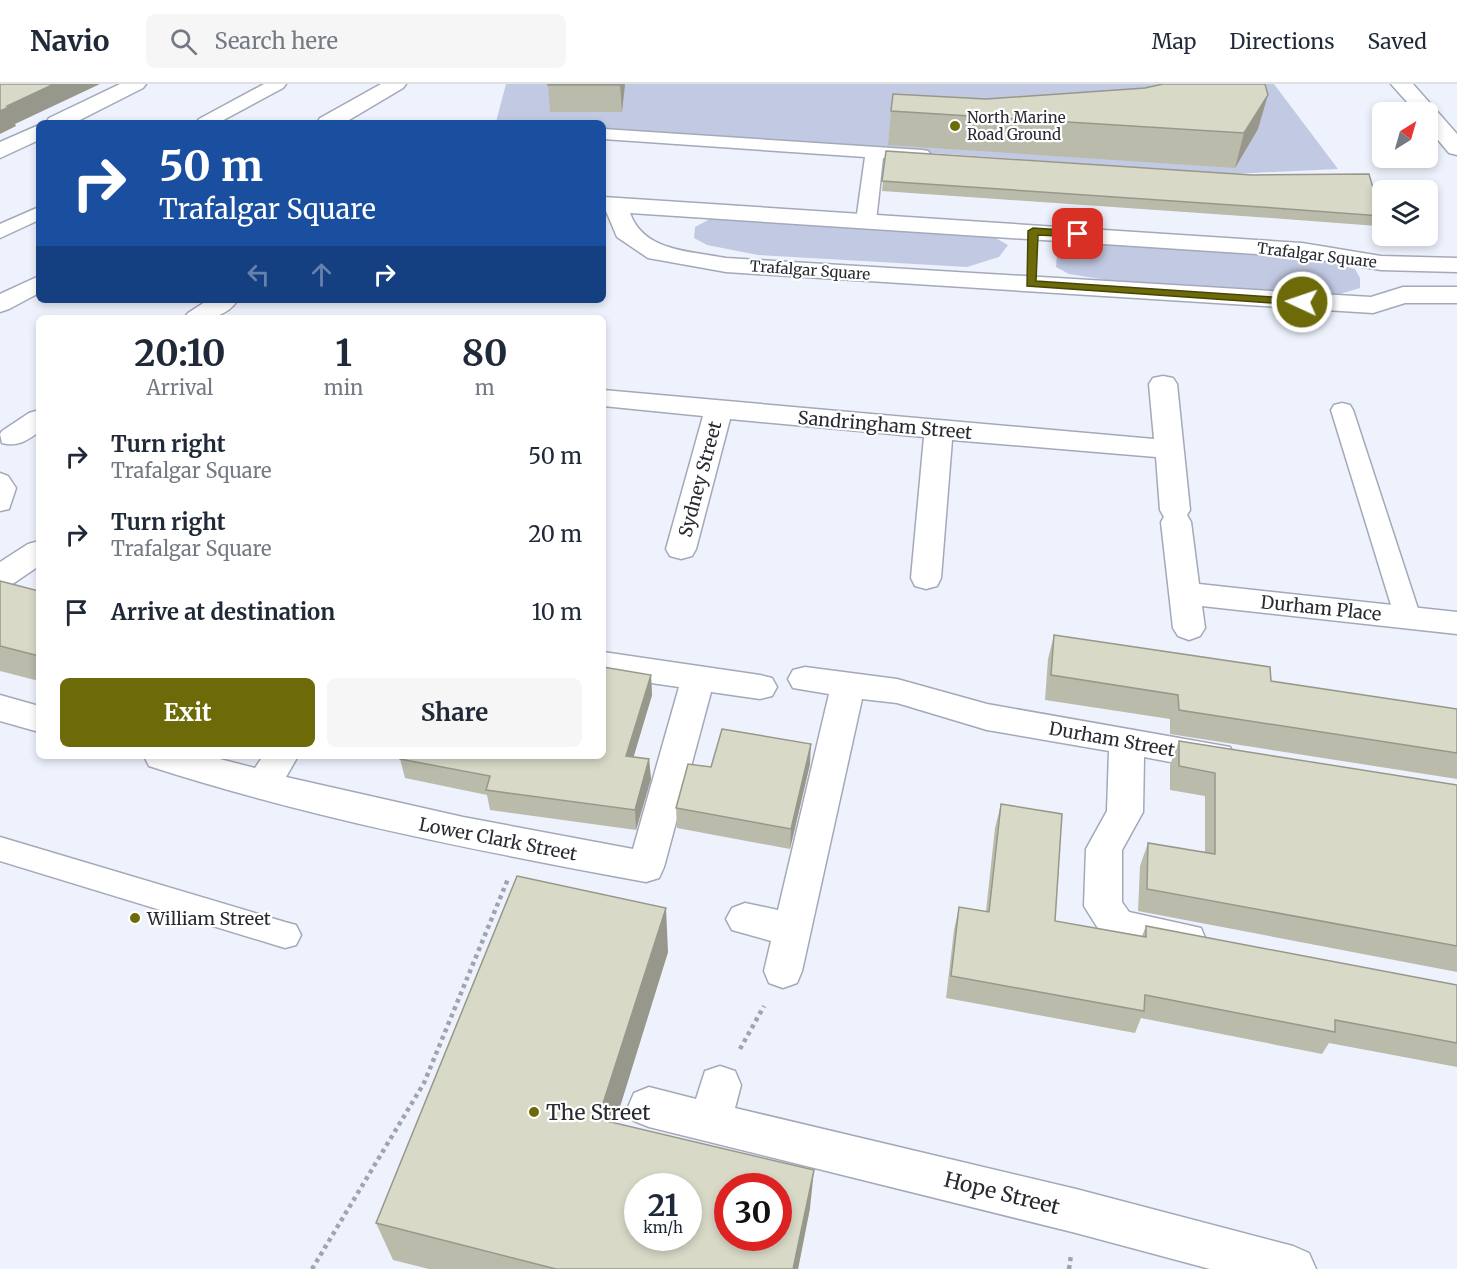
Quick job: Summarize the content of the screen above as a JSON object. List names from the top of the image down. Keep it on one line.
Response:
{"streets":{"street":["Trafalgar Square","Sandringham Street","Sydney Street","Durham Place","Durham Street","Lower Clark Street","Hope Street"]},"crossings":[["Sandringham Street","Sydney Street"]],"places":["North Marine Road Ground","William Street","The Street"],"north":"top right","page":{"header":"Navio","search":"Search here","nav":["Map","Directions","Saved"],"turn":["50 m","Trafalgar Square"],"eta":["20:10","Arrival","1","min","80","m"],"list":[{"name":"Turn right","note":"Trafalgar Square","value":"50 m"},{"name":"Turn right","note":"Trafalgar Square","value":"20 m"},{"name":"Arrive at destination","value":"10 m"}],"buttons":["Exit","Share"],"speed":"21 km/h","limit":"30"}}
